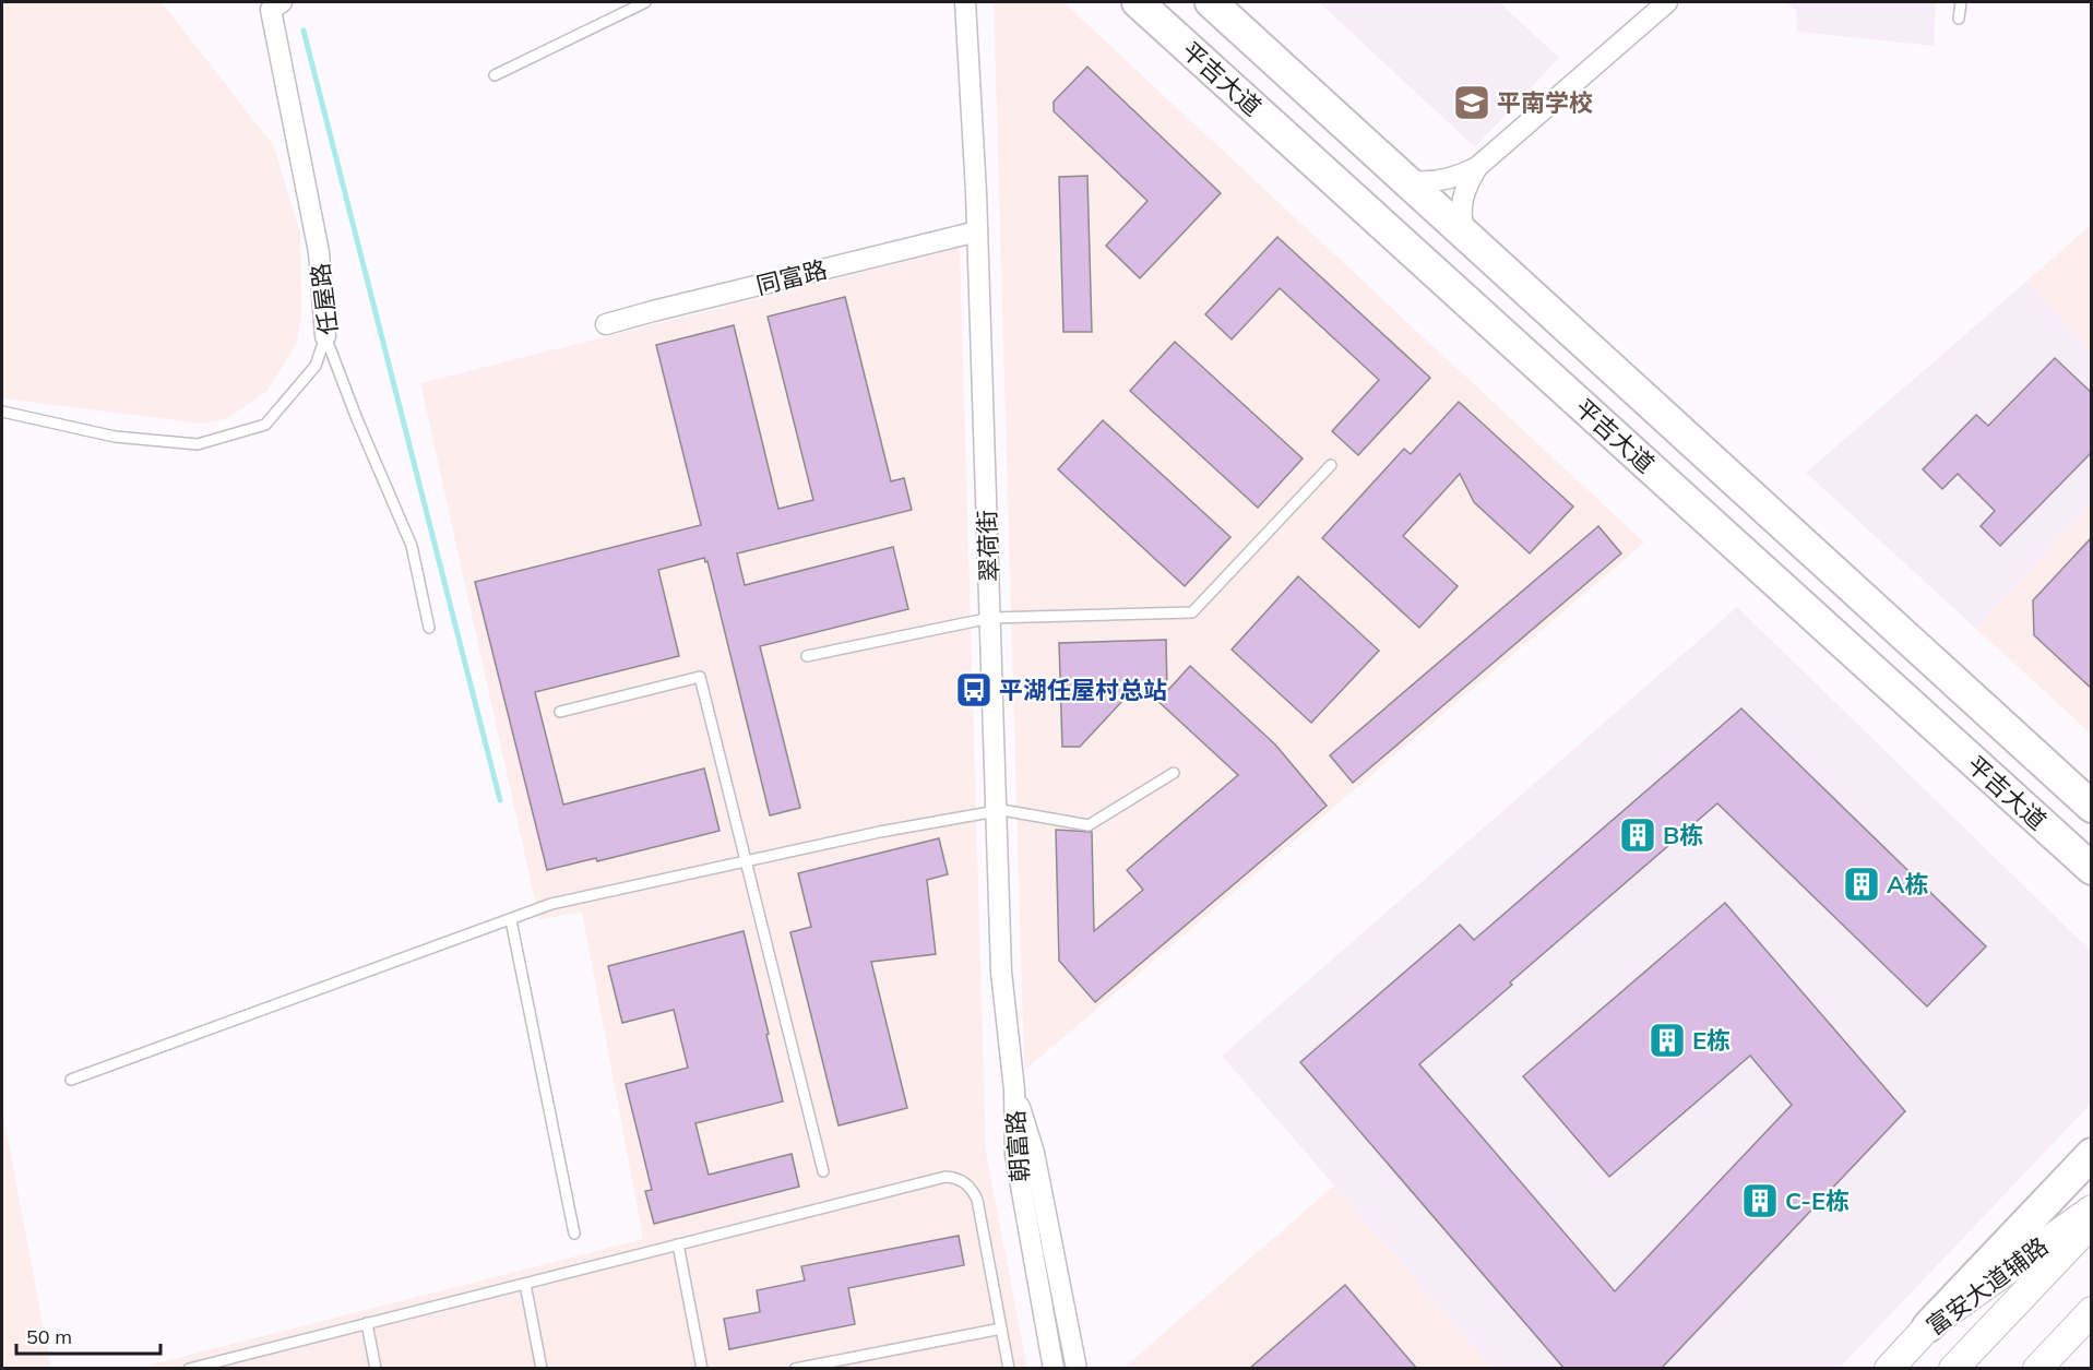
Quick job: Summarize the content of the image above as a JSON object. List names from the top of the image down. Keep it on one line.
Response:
{"streets":{"main road":["平吉大道","富安大道辅路"],"street":["同富路","任屋路","翠荷街","朝富路"]},"crossings":[["同富路","翠荷街"],["翠荷街","朝富路"]],"places":{"school or university":["平南学校"],"bus stop":["平湖任屋村总站"],"building":["B栋","A栋","E栋","C-E栋"]},"scale_bar":"50 m"}
